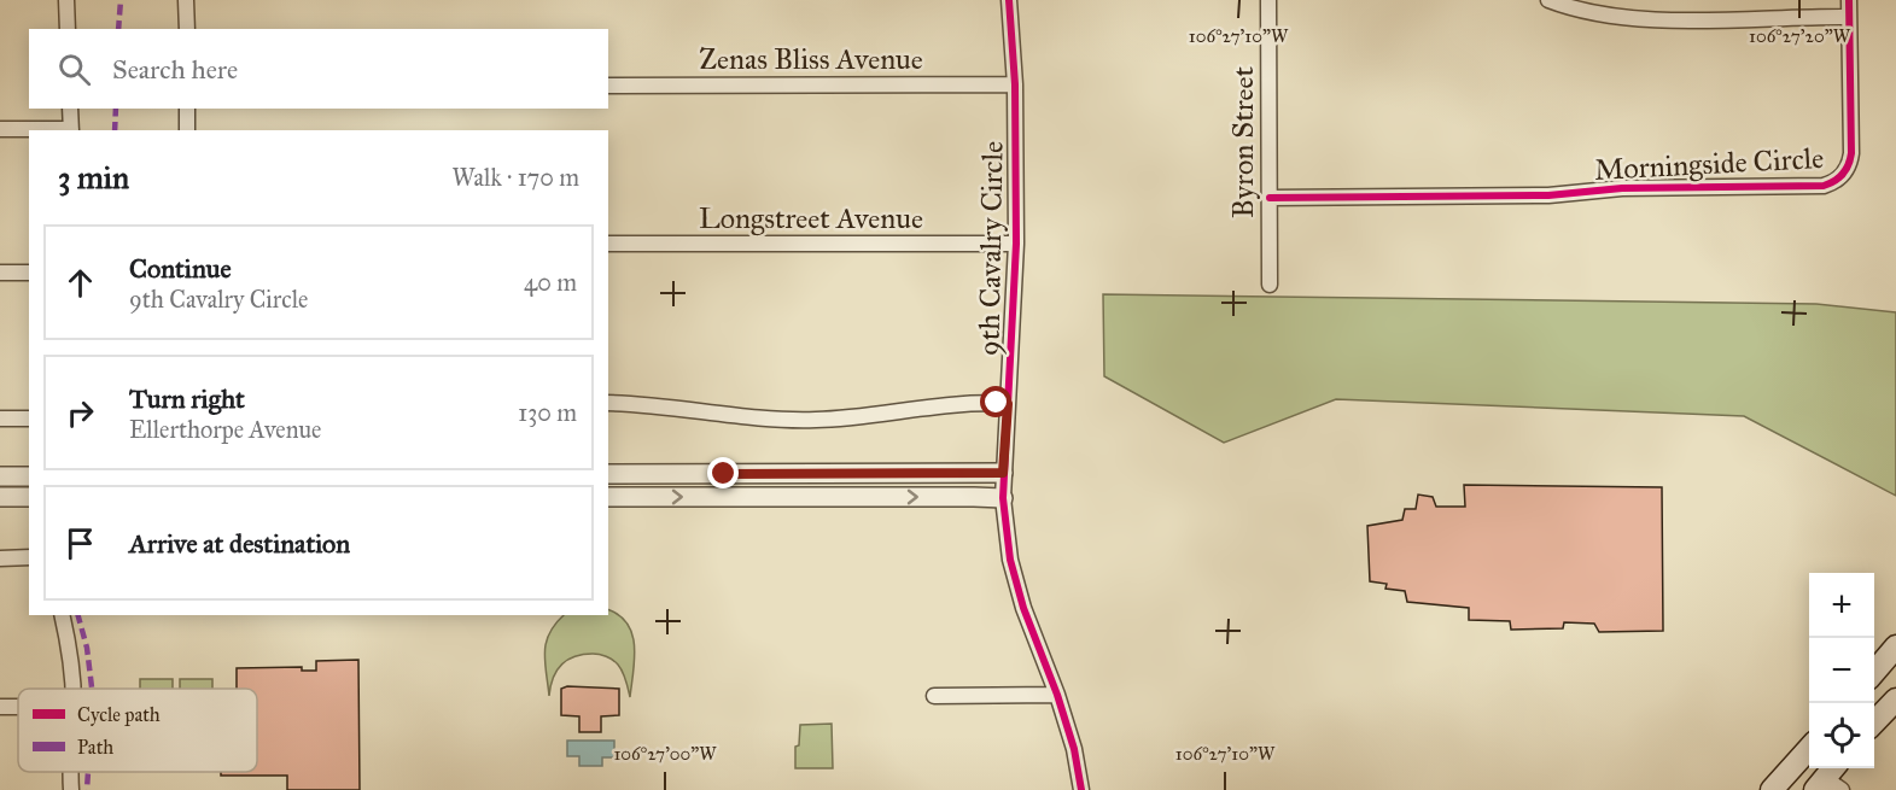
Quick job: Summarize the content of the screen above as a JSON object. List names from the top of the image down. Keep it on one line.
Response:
{"streets":{"street":["Zenas Bliss Avenue","Byron Street","Morningside Circle","Longstreet Avenue","9th Cavalry Circle"]},"crossings":[["Zenas Bliss Avenue","9th Cavalry Circle"],["Byron Street","Morningside Circle"],["Longstreet Avenue","9th Cavalry Circle"]],"legend":["Cycle path","Path"],"page":{"search":"Search here","heading":["3 min","Walk · 170 m"],"list":[["Continue","9th Cavalry Circle","40 m"],["Turn right","Ellerthorpe Avenue","130 m"],"Arrive at destination"],"map_buttons":["+","−"]},"coordinates":["106°27'10\"W","106°27'20\"W","106°27'00\"W"]}
